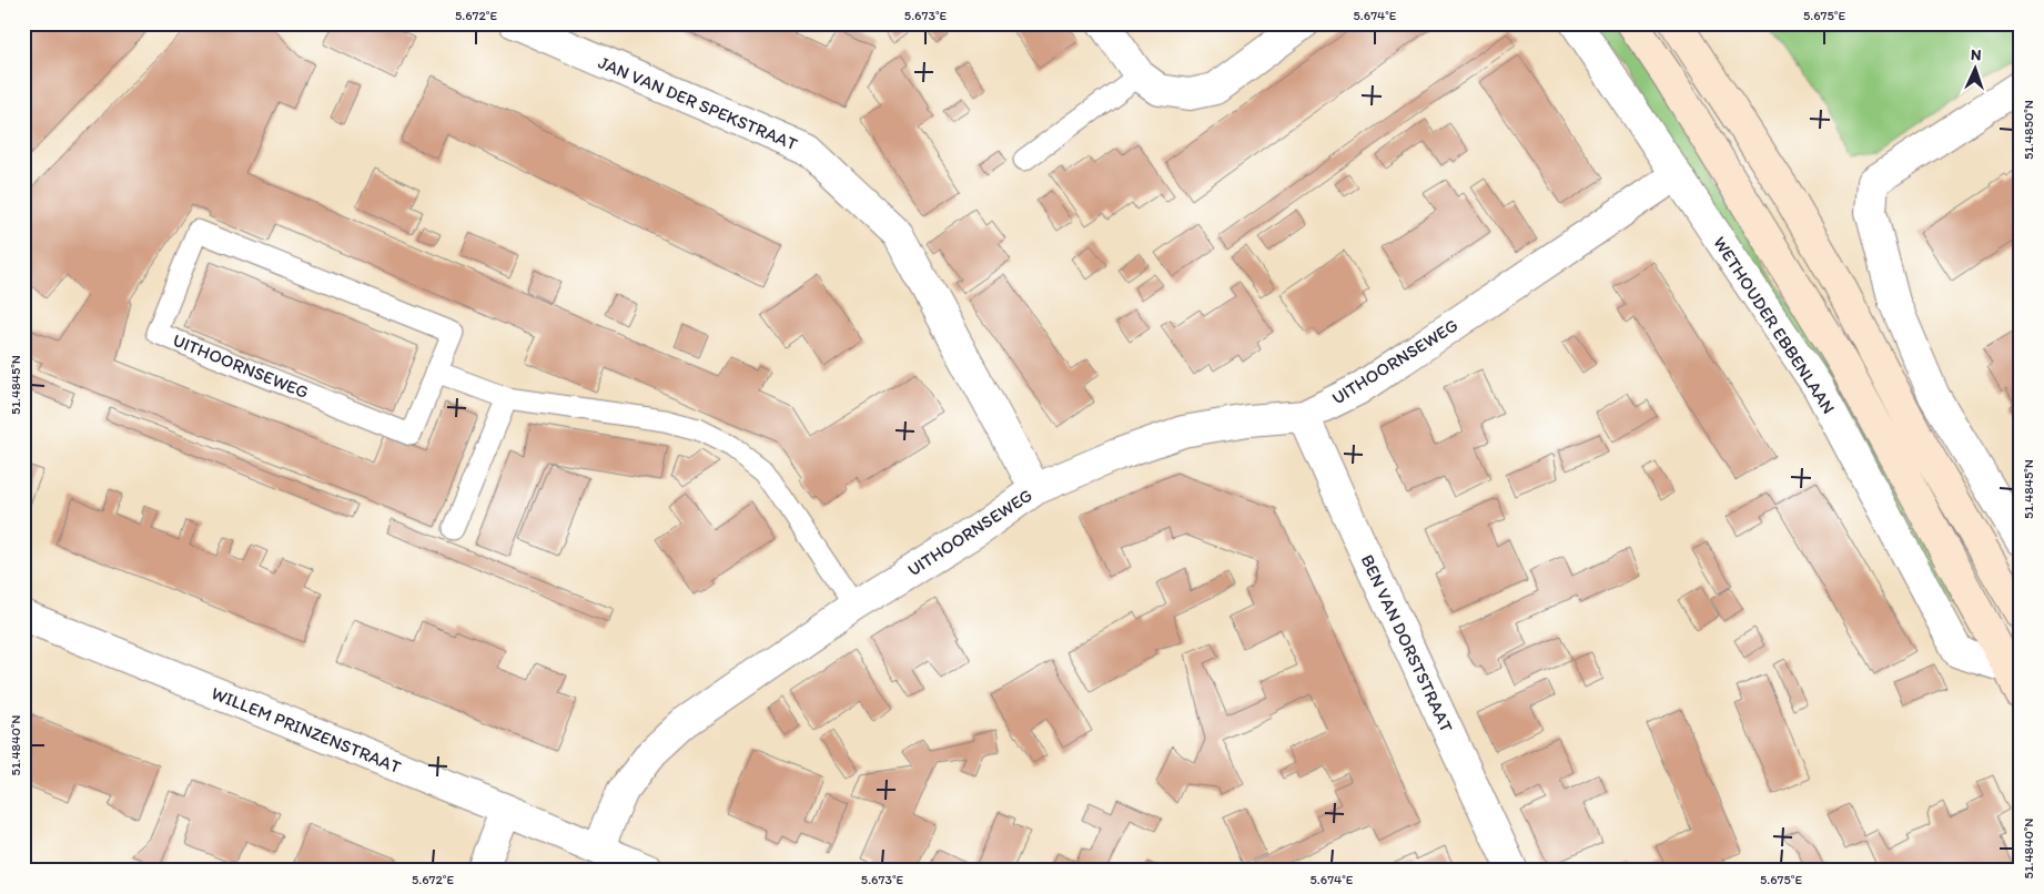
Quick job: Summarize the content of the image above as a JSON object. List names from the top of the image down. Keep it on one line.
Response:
{"streets":{"main road":["WETHOUDER EBBENLAAN"],"street":["JAN VAN DER SPEKSTRAAT","UITHOORNSEWEG","BEN VAN DORSTSTRAAT","WILLEM PRINZENSTRAAT"]},"crossings":[["JAN VAN DER SPEKSTRAAT","UITHOORNSEWEG"],["WETHOUDER EBBENLAAN","UITHOORNSEWEG"],["UITHOORNSEWEG","BEN VAN DORSTSTRAAT"],["UITHOORNSEWEG","WILLEM PRINZENSTRAAT"]],"north":"top","coordinates":["5.672°E","5.673°E","5.674°E","5.675°E","51.4850°N","51.4845°N","51.4840°N"]}
